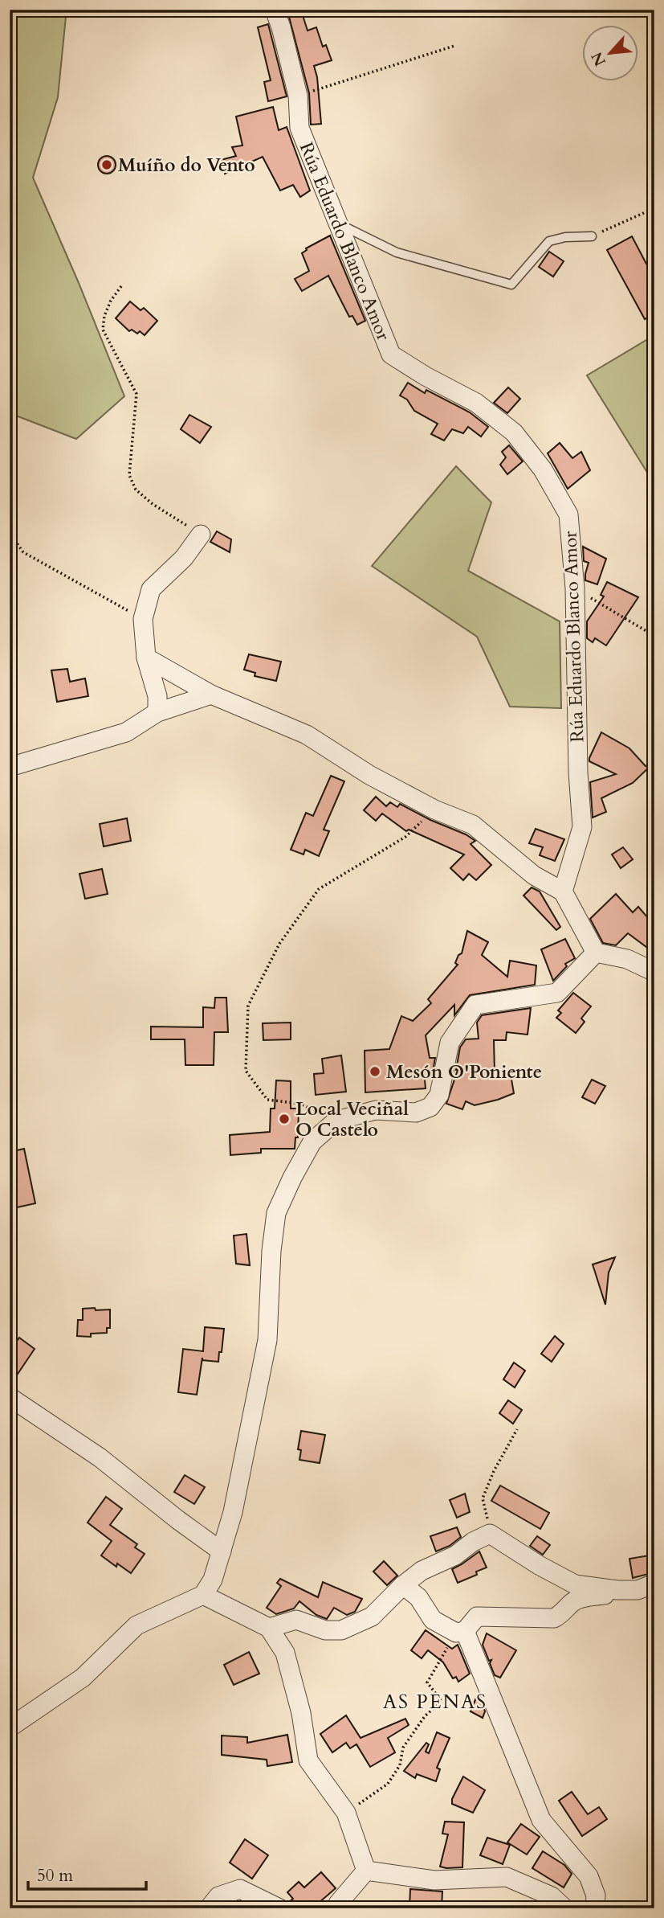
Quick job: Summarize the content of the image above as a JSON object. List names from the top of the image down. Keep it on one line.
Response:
{"streets":{"street":["Rúa Eduardo Blanco Amor"]},"districts":["AS PENAS"],"places":["Muíño do Vento","Mesón O'Poniente","Local Veciñal O Castelo"],"scale_bar":"50 m","north":"bottom left"}
